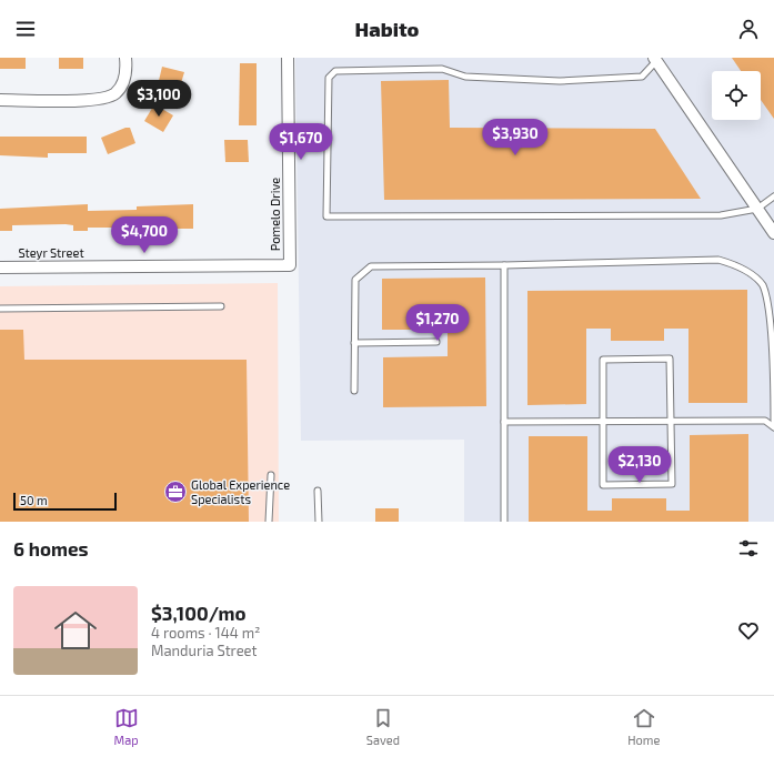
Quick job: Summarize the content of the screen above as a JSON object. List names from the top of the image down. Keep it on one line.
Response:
{"streets":{"street":["Pomelo Drive","Steyr Street"]},"crossings":[["Pomelo Drive","Steyr Street"]],"places":{"office":["Global Experience Specialists"]},"scale_bar":"50 m","page":{"header":"Habito","price":["$3,100","$3,930","$1,670","$4,700","$1,270","$2,130"],"scale":"50 m","heading":"6 homes","list":[{"name":"$3,100/mo","note":"4 rooms · 144 m² · Manduria Street"}],"tabs":["Map","Saved","Home"]}}
